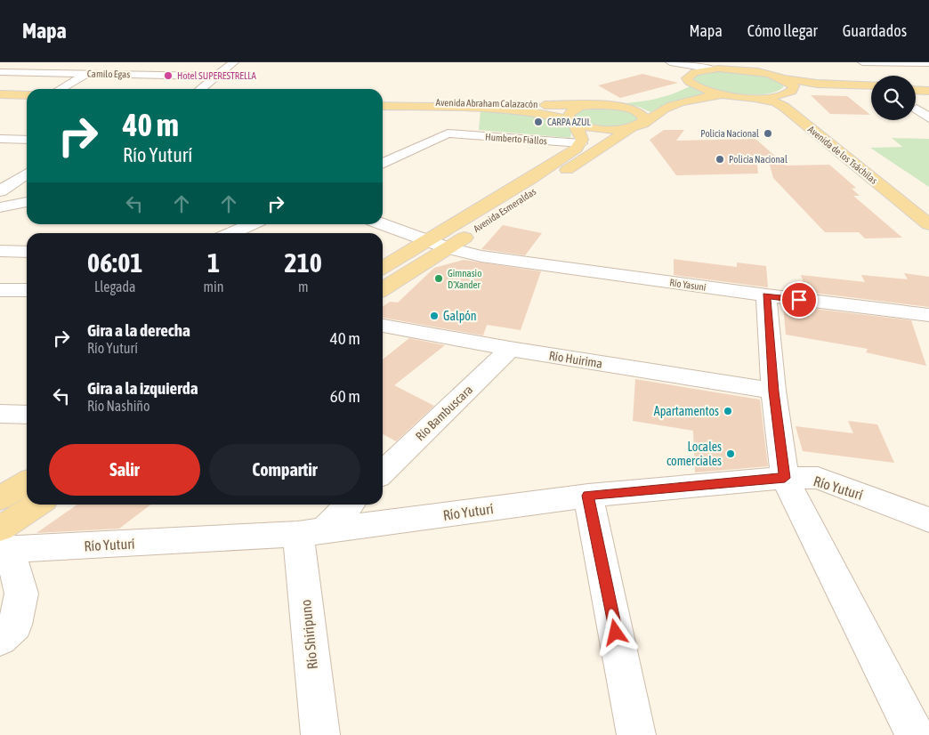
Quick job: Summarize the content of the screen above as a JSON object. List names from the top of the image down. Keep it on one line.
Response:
{"streets":{"main road":["Avenida Abraham Calazacón","Avenida de los Tsáchilas","Avenida Esmeraldas"],"street":["Camilo Egas","Humberto Fiallos","Río Yasuní","Río Huirima","Río Bambuscara","Río Yuturí","Río Shiripuno"]},"crossings":[["Avenida Abraham Calazacón","Avenida Esmeraldas"],["Humberto Fiallos","Avenida Esmeraldas"],["Avenida Esmeraldas","Río Yasuní"],["Río Huirima","Río Bambuscara"],["Río Yuturí","Río Shiripuno"]],"places":["Hotel SUPERESTRELLA","CARPA AZUL","Policia Nacional","Policía Nacional","Gimnasio D'Xander","Galpón","Apartamentos","Locales comerciales"],"page":{"header":"Mapa","nav":["Mapa","Cómo llegar","Guardados"],"turn":["40 m","Río Yuturí"],"eta":["06:01","Llegada","1","min","210","m"],"list":[{"name":"Gira a la derecha","note":"Río Yuturí","value":"40 m"},{"name":"Gira a la izquierda","note":"Río Nashiño","value":"60 m"}],"buttons":["Salir","Compartir"]}}
